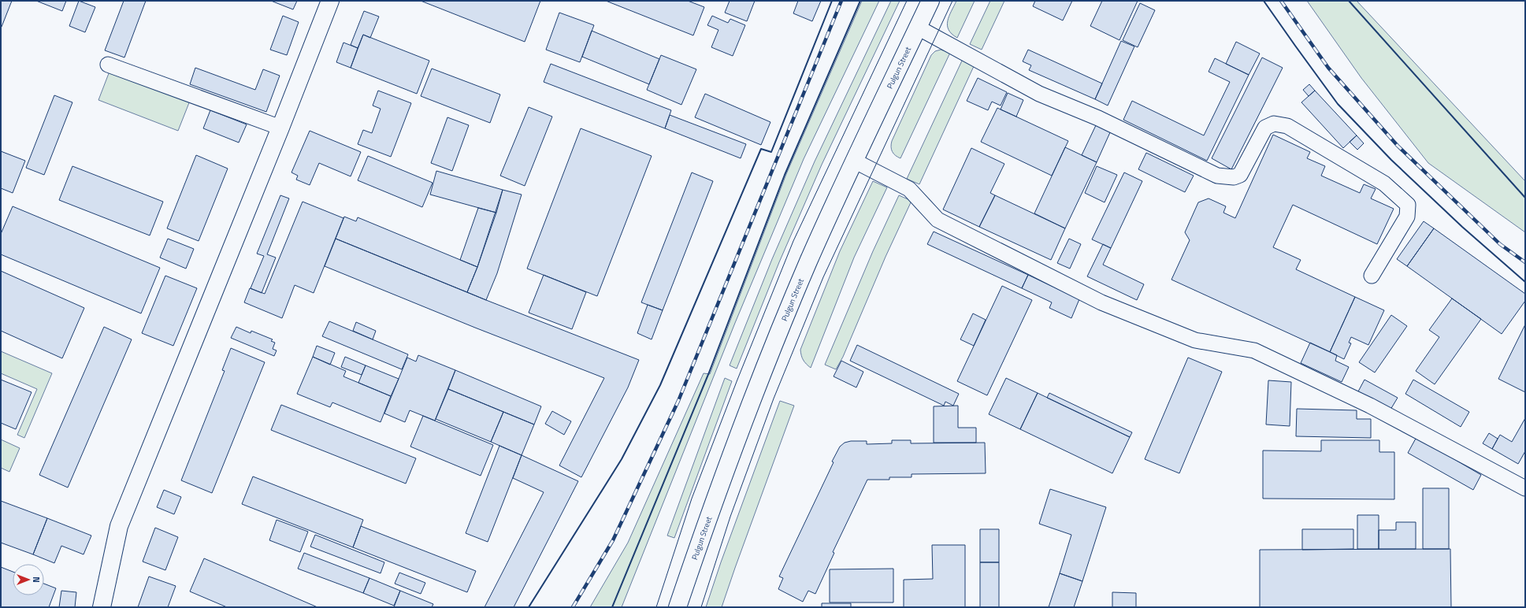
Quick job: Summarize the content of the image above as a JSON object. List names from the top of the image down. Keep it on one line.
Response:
{"streets":{"main road":["Pulgun Street"]},"north":"right"}
